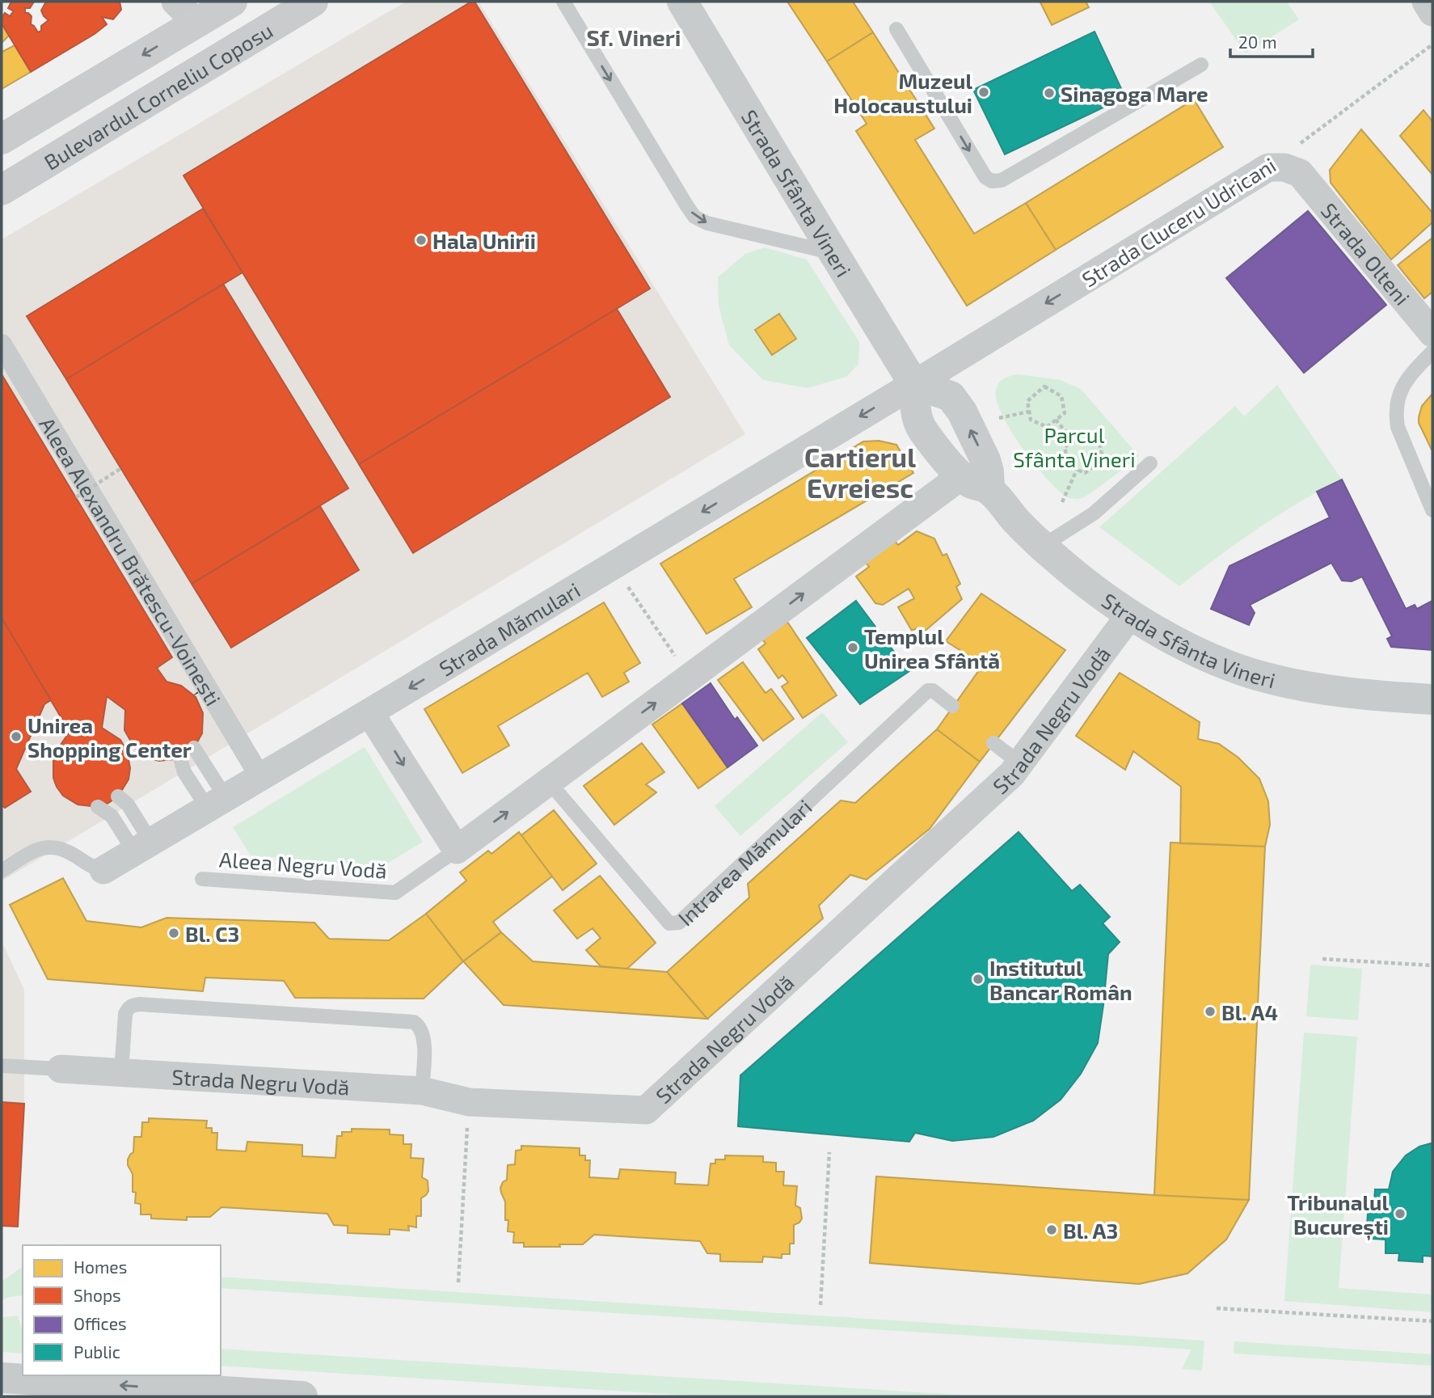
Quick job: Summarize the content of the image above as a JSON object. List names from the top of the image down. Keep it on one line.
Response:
{"streets":{"main road":["Bulevardul Corneliu Coposu"],"street":["Strada Sfânta Vineri","Strada Cluceru Udricani","Strada Olteni","Aleea Alexandru Brătescu-Voinești","Strada Mămulari","Strada Negru Vodă"],"lane":["Intrarea Mămulari","Aleea Negru Vodă"]},"crossings":[["Strada Sfânta Vineri","Strada Cluceru Udricani"],["Strada Sfânta Vineri","Strada Mămulari"],["Strada Sfânta Vineri","Strada Negru Vodă"],["Strada Cluceru Udricani","Strada Olteni"],["Strada Cluceru Udricani","Strada Mămulari"],["Aleea Alexandru Brătescu-Voinești","Strada Mămulari"]],"one_way":["Strada Cluceru Udricani"],"districts":["Sf. Vineri","Cartierul Evreiesc"],"parks":["Parcul Sfânta Vineri"],"places":["Muzeul Holocaustului","Sinagoga Mare","Hala Unirii","Templul Unirea Sfântă","Unirea Shopping Center","Bl. C3","Institutul Bancar Român","Bl. A4","Tribunalul București","Bl. A3"],"legend":["Homes","Shops","Offices","Public"],"scale_bar":"20 m"}
